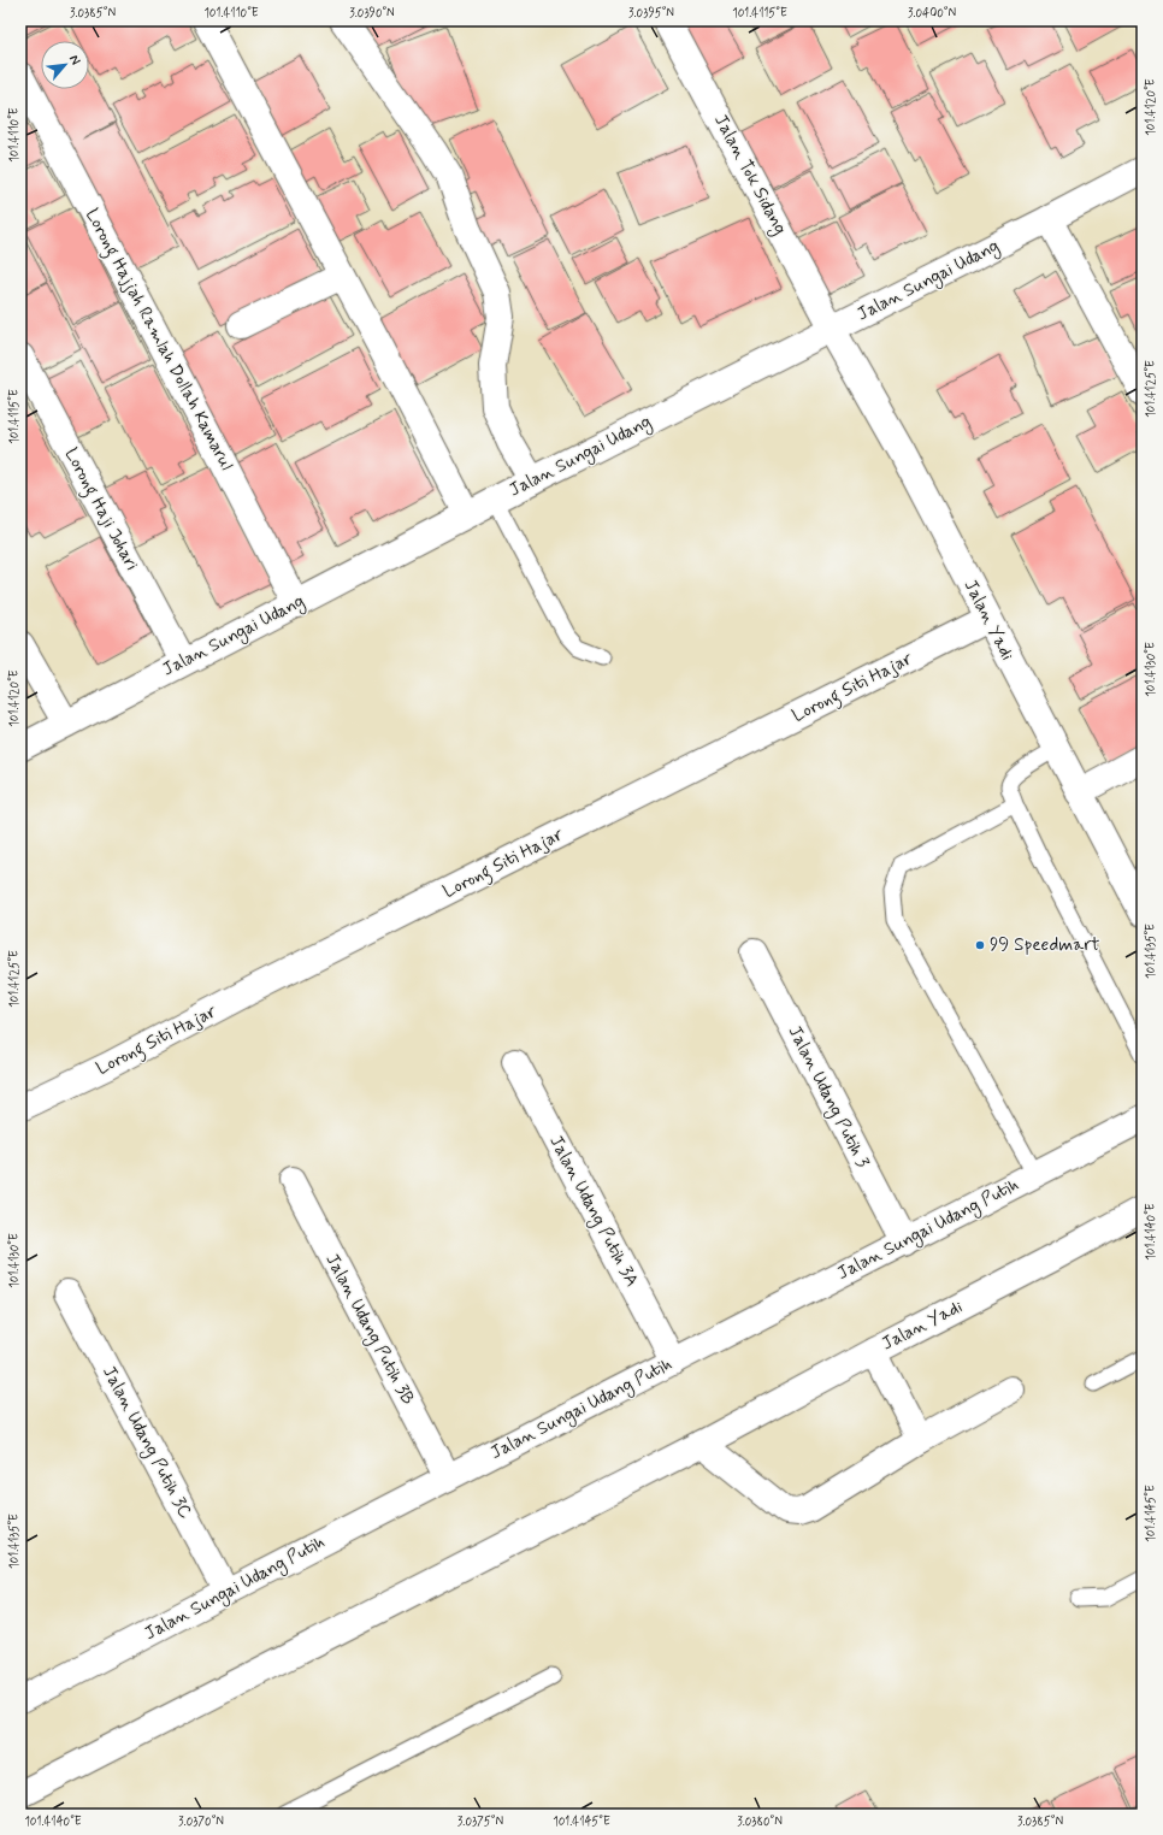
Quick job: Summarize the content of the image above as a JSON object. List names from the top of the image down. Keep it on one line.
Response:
{"streets":{"street":["Jalan Tok Sidang","Jalan Sungai Udang","Lorong Hajjah Ramlah Dollah Kamarul","Lorong Haji Johari","Jalan Yadi","Lorong Siti Hajar","Jalan Udang Putih 3","Jalan Udang Putih 3A","Jalan Sungai Udang Putih","Jalan Udang Putih 3B","Jalan Udang Putih 3C"]},"crossings":[["Jalan Tok Sidang","Jalan Sungai Udang"],["Jalan Tok Sidang","Jalan Yadi"],["Jalan Sungai Udang","Lorong Hajjah Ramlah Dollah Kamarul"],["Jalan Sungai Udang","Lorong Haji Johari"],["Jalan Sungai Udang","Jalan Yadi"],["Jalan Yadi","Lorong Siti Hajar"],["Jalan Udang Putih 3","Jalan Sungai Udang Putih"],["Jalan Udang Putih 3A","Jalan Sungai Udang Putih"],["Jalan Sungai Udang Putih","Jalan Udang Putih 3B"],["Jalan Sungai Udang Putih","Jalan Udang Putih 3C"]],"places":["99 Speedmart"],"north":"top right","coordinates":["3.0385°N","101.4110°E","3.0390°N","3.0395°N","101.4115°E","3.0400°N","101.4120°E","101.4125°E","101.4130°E","101.4135°E","101.4140°E","101.4145°E","3.0370°N","3.0375°N","3.0380°N"]}
